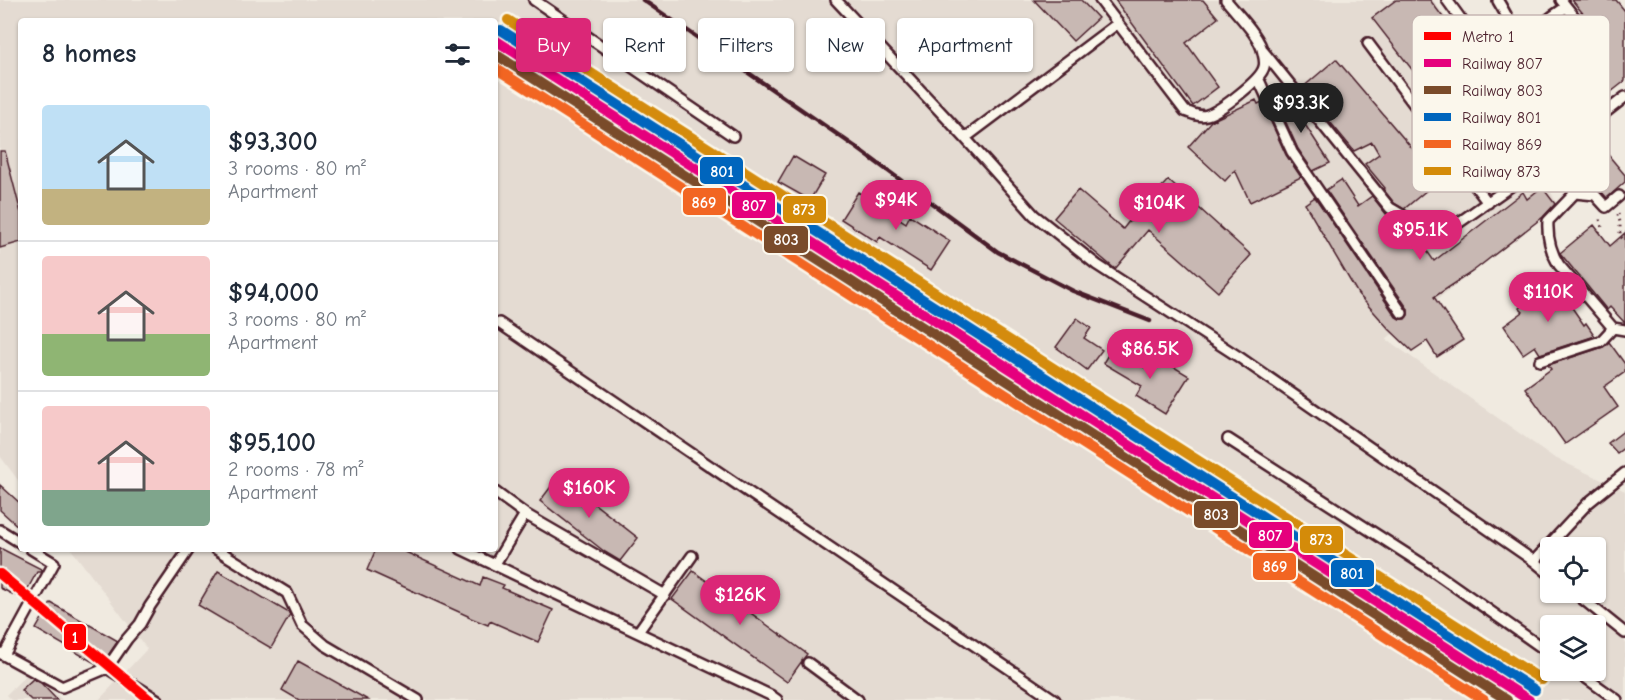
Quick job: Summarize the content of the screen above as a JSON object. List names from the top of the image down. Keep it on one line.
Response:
{"lines":["rail line 873","rail line 801","rail line 807","rail line 803","rail line 869","metro line 1"],"legend":["Metro 1","Railway 807","Railway 803","Railway 801","Railway 869","Railway 873"],"page":{"chip":["Buy","Rent","Filters","New","Apartment"],"heading":"8 homes","price":["$93.3K","$94K","$104K","$95.1K","$110K","$86.5K","$160K","$126K"],"list":[{"name":"$93,300","note":"3 rooms · 80 m² · Apartment"},{"name":"$94,000","note":"3 rooms · 80 m² · Apartment"},{"name":"$95,100","note":"2 rooms · 78 m² · Apartment"}]}}
